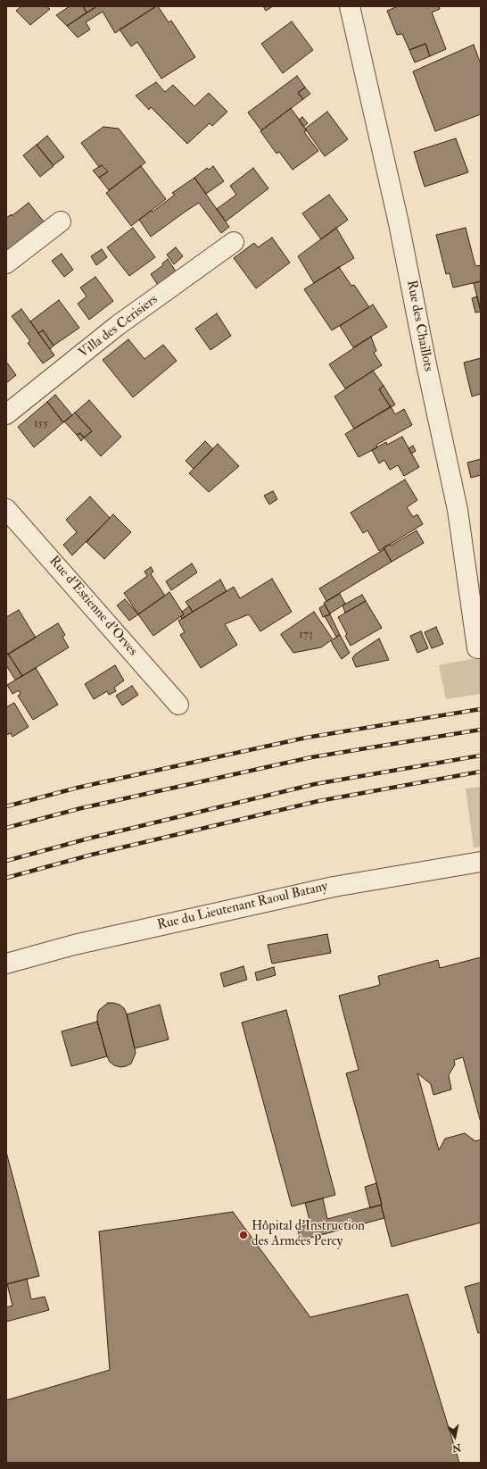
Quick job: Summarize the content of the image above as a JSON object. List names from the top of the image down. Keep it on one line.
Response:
{"streets":{"street":["Rue des Chaillots","Villa des Cerisiers","Rue d'Estienne d'Orves","Rue du Lieutenant Raoul Batany"]},"places":["Hôpital d'Instruction des Armées Percy"],"house_numbers":["155","173"],"north":"bottom"}
